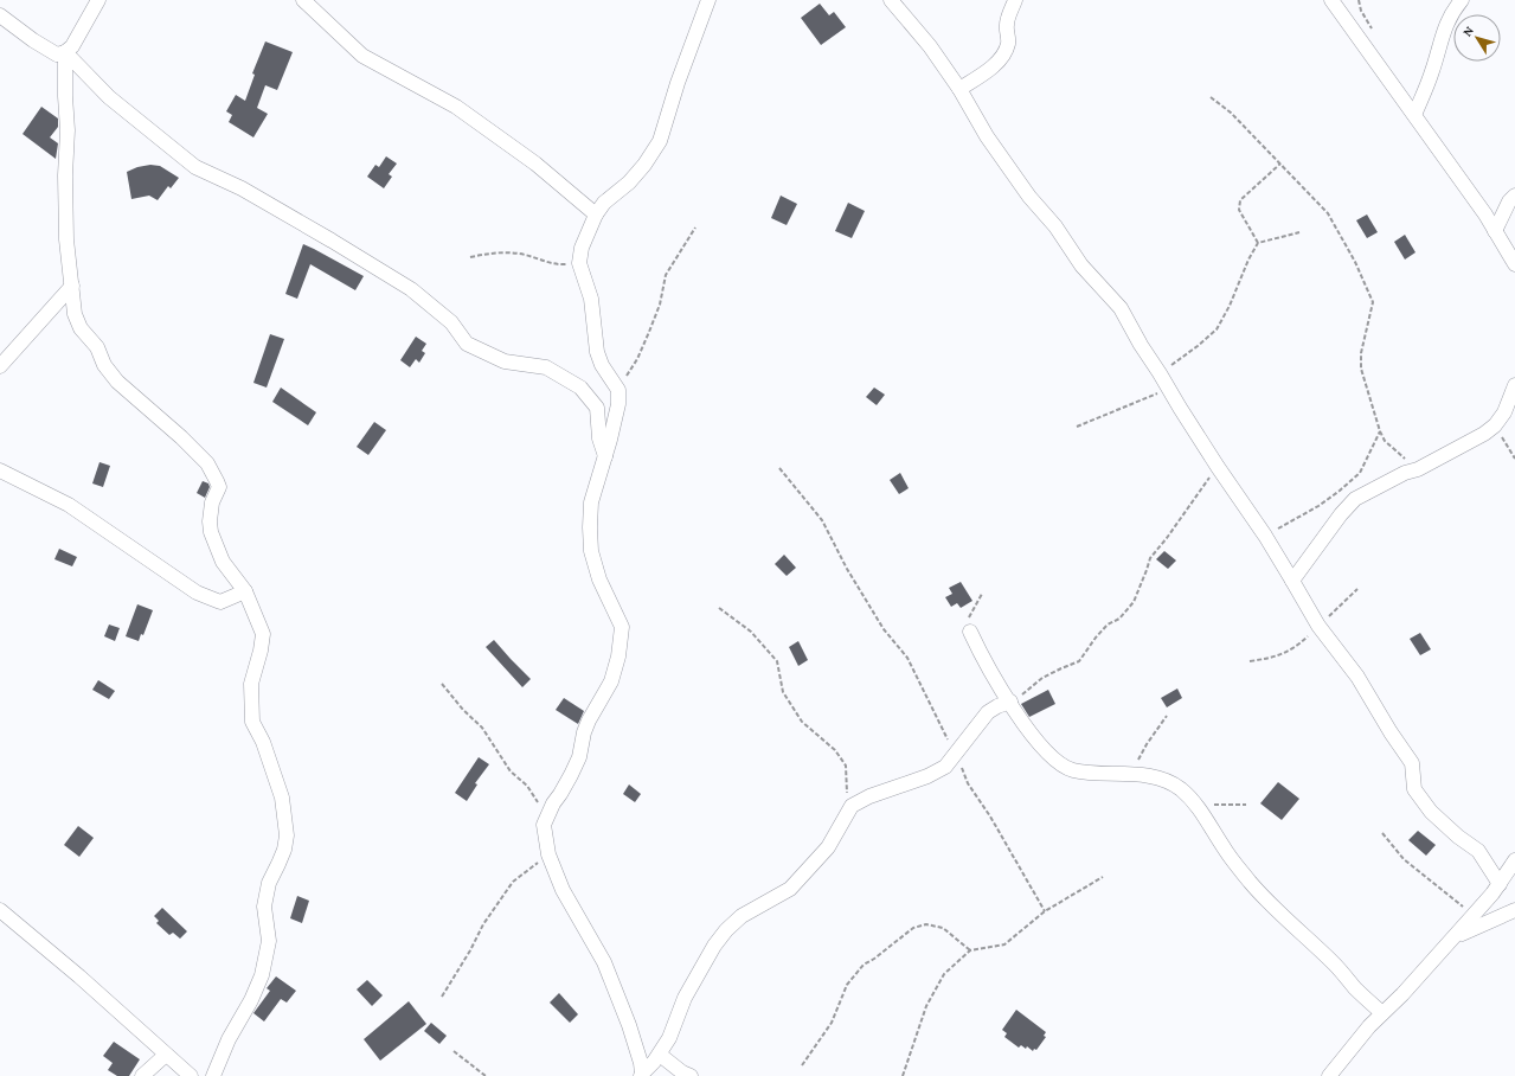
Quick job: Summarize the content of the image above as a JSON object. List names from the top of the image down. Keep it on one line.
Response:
{"north":"top left"}
